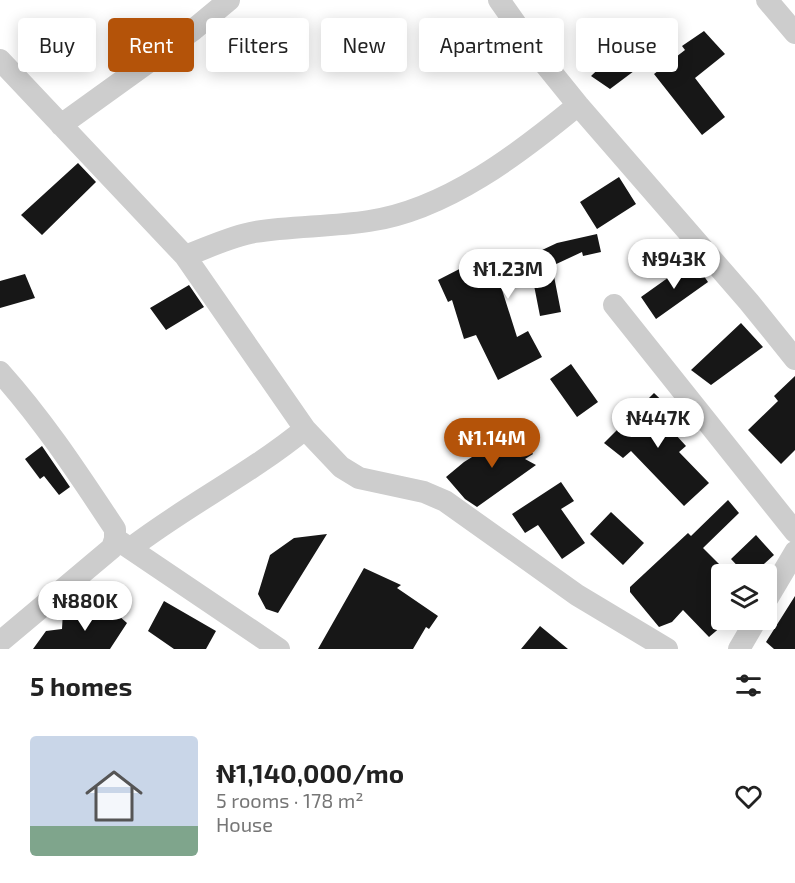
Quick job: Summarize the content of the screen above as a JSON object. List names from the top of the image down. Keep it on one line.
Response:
{"page":{"chip":["Buy","Rent","Filters","New","Apartment","House"],"price":["₦943K","₦1.23M","₦447K","₦1.14M","₦880K"],"heading":"5 homes","list":[{"name":"₦1,140,000/mo","note":"5 rooms · 178 m² · House"}]}}
